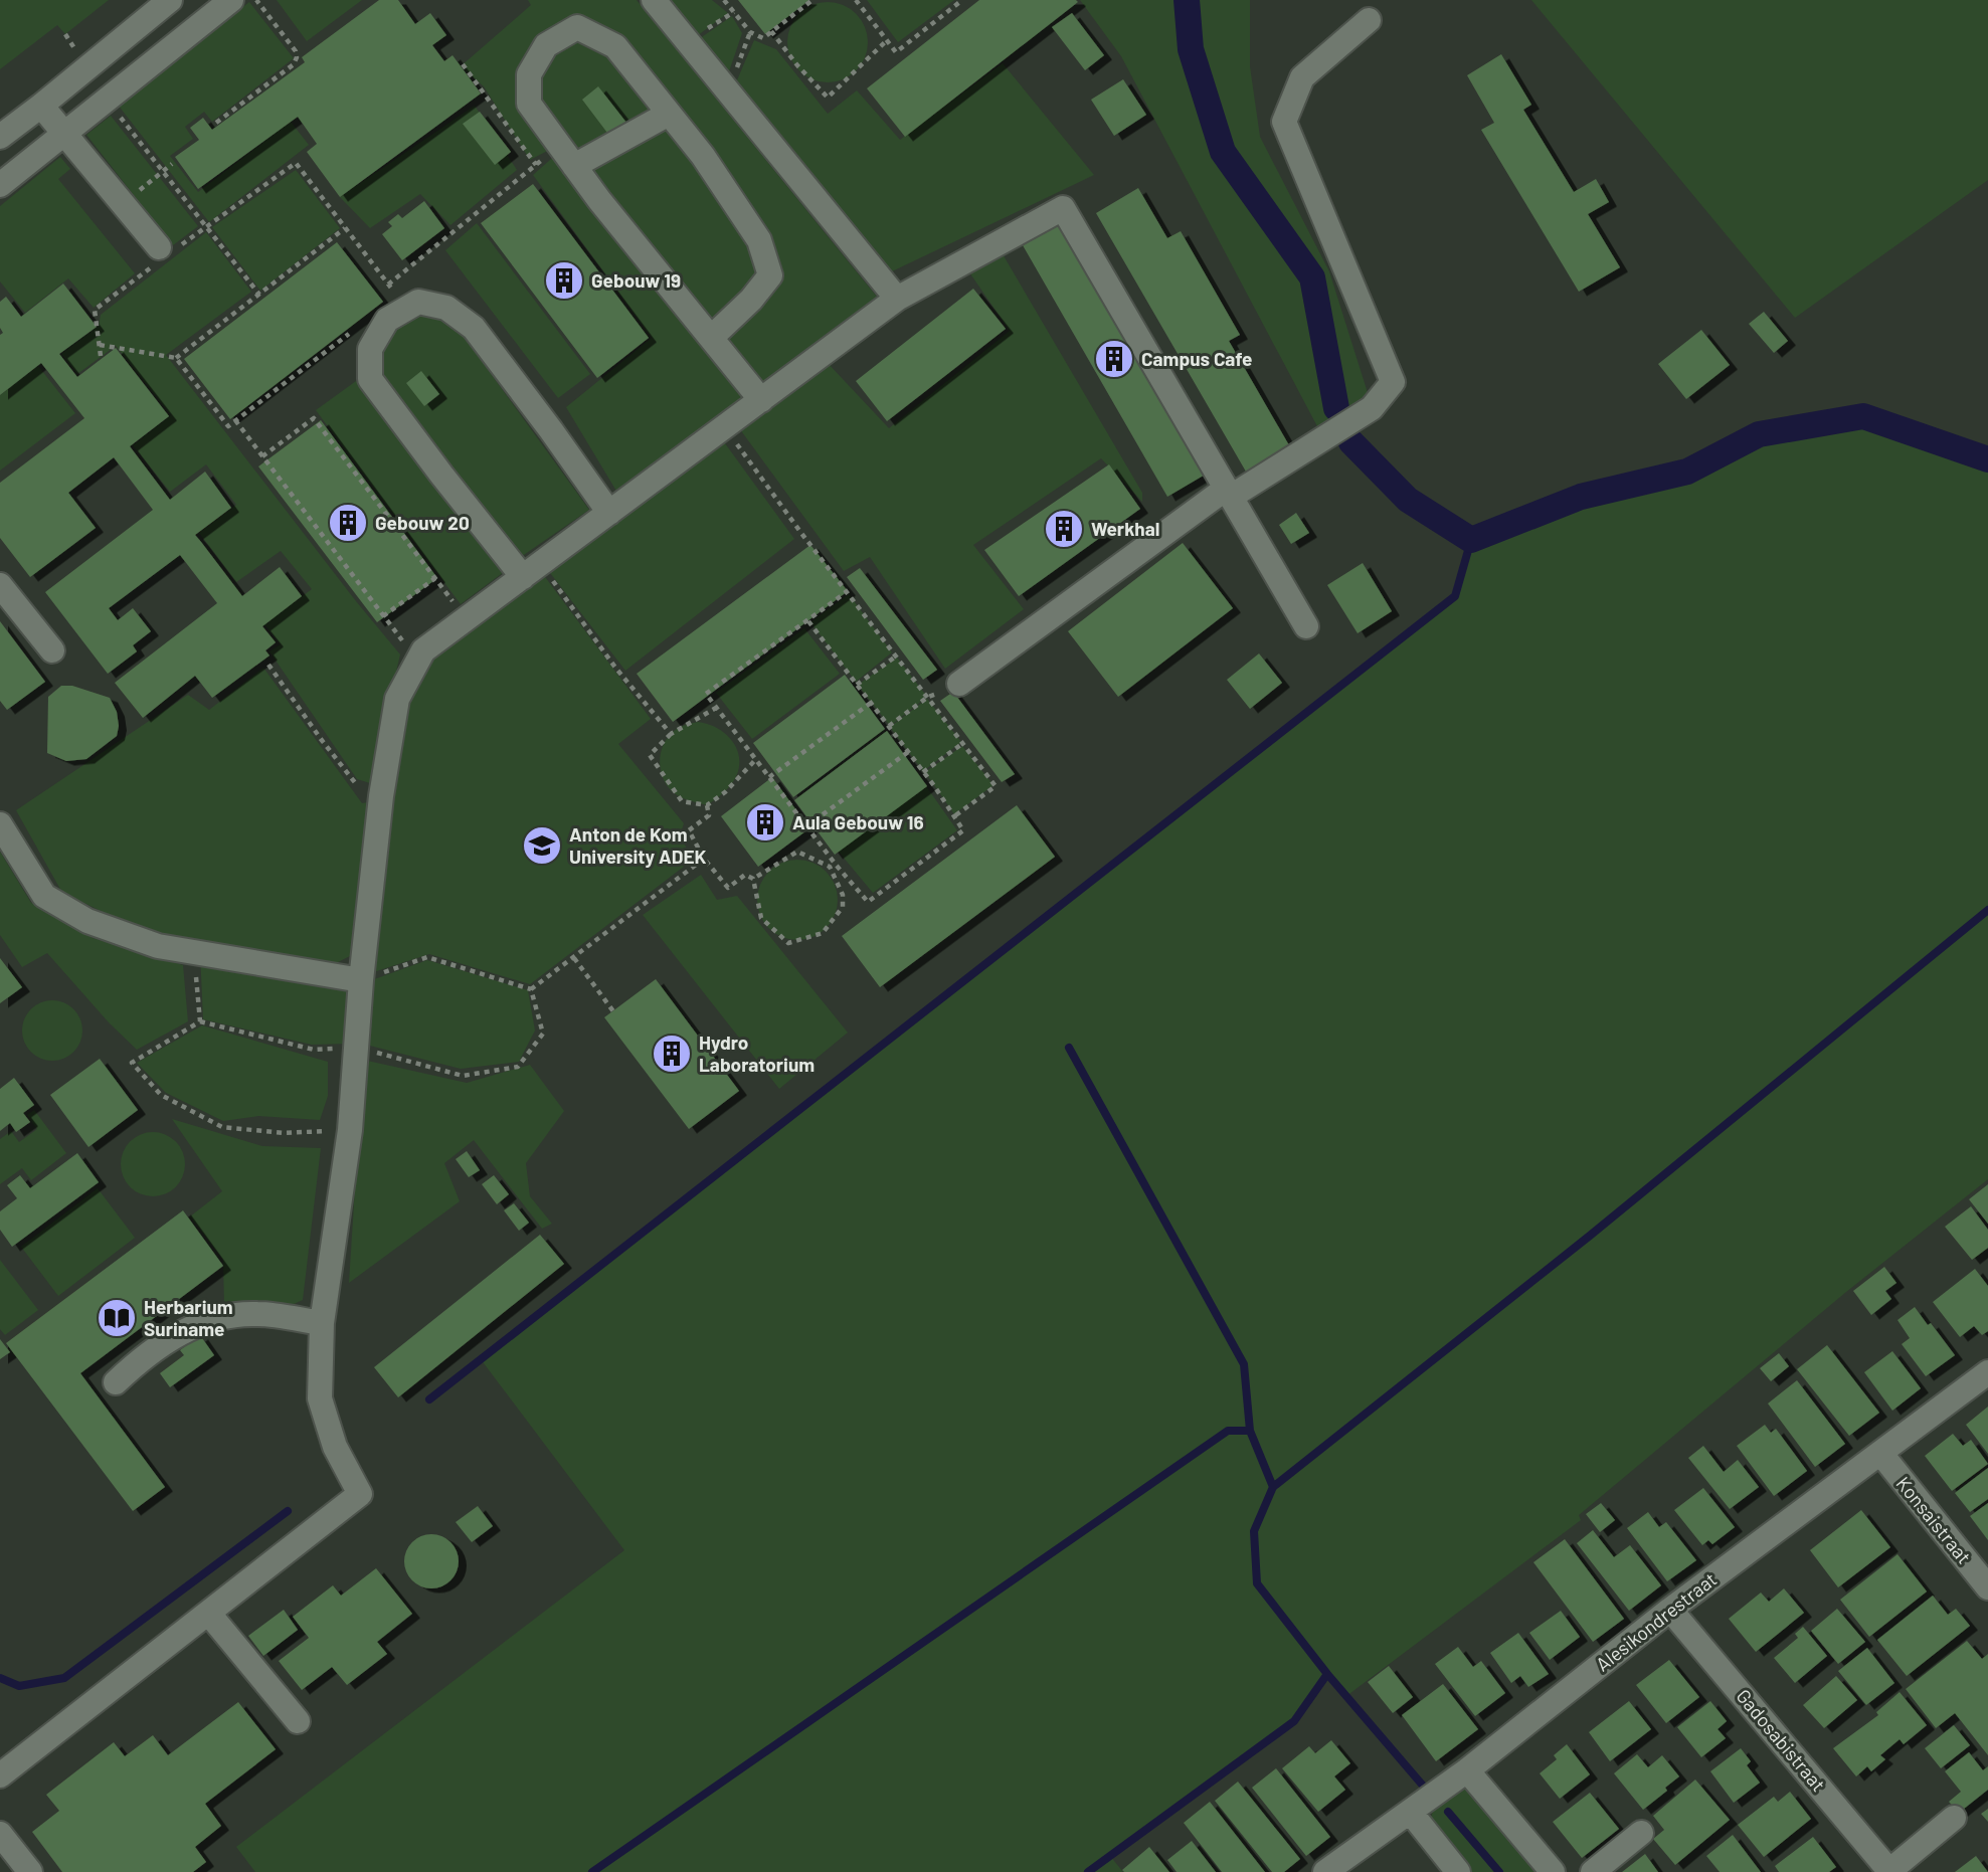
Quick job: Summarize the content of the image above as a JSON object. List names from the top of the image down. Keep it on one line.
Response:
{"streets":{"street":["Konsaistraat","Alesikondrestraat","Gadosabistraat"]},"crossings":[["Konsaistraat","Alesikondrestraat"],["Alesikondrestraat","Gadosabistraat"]],"places":{"building":["Gebouw 19","Campus Cafe","Gebouw 20","Werkhal","Aula Gebouw 16","Hydro Laboratorium"],"school or university":["Anton de Kom University ADEK"],"library":["Herbarium Suriname"]}}
